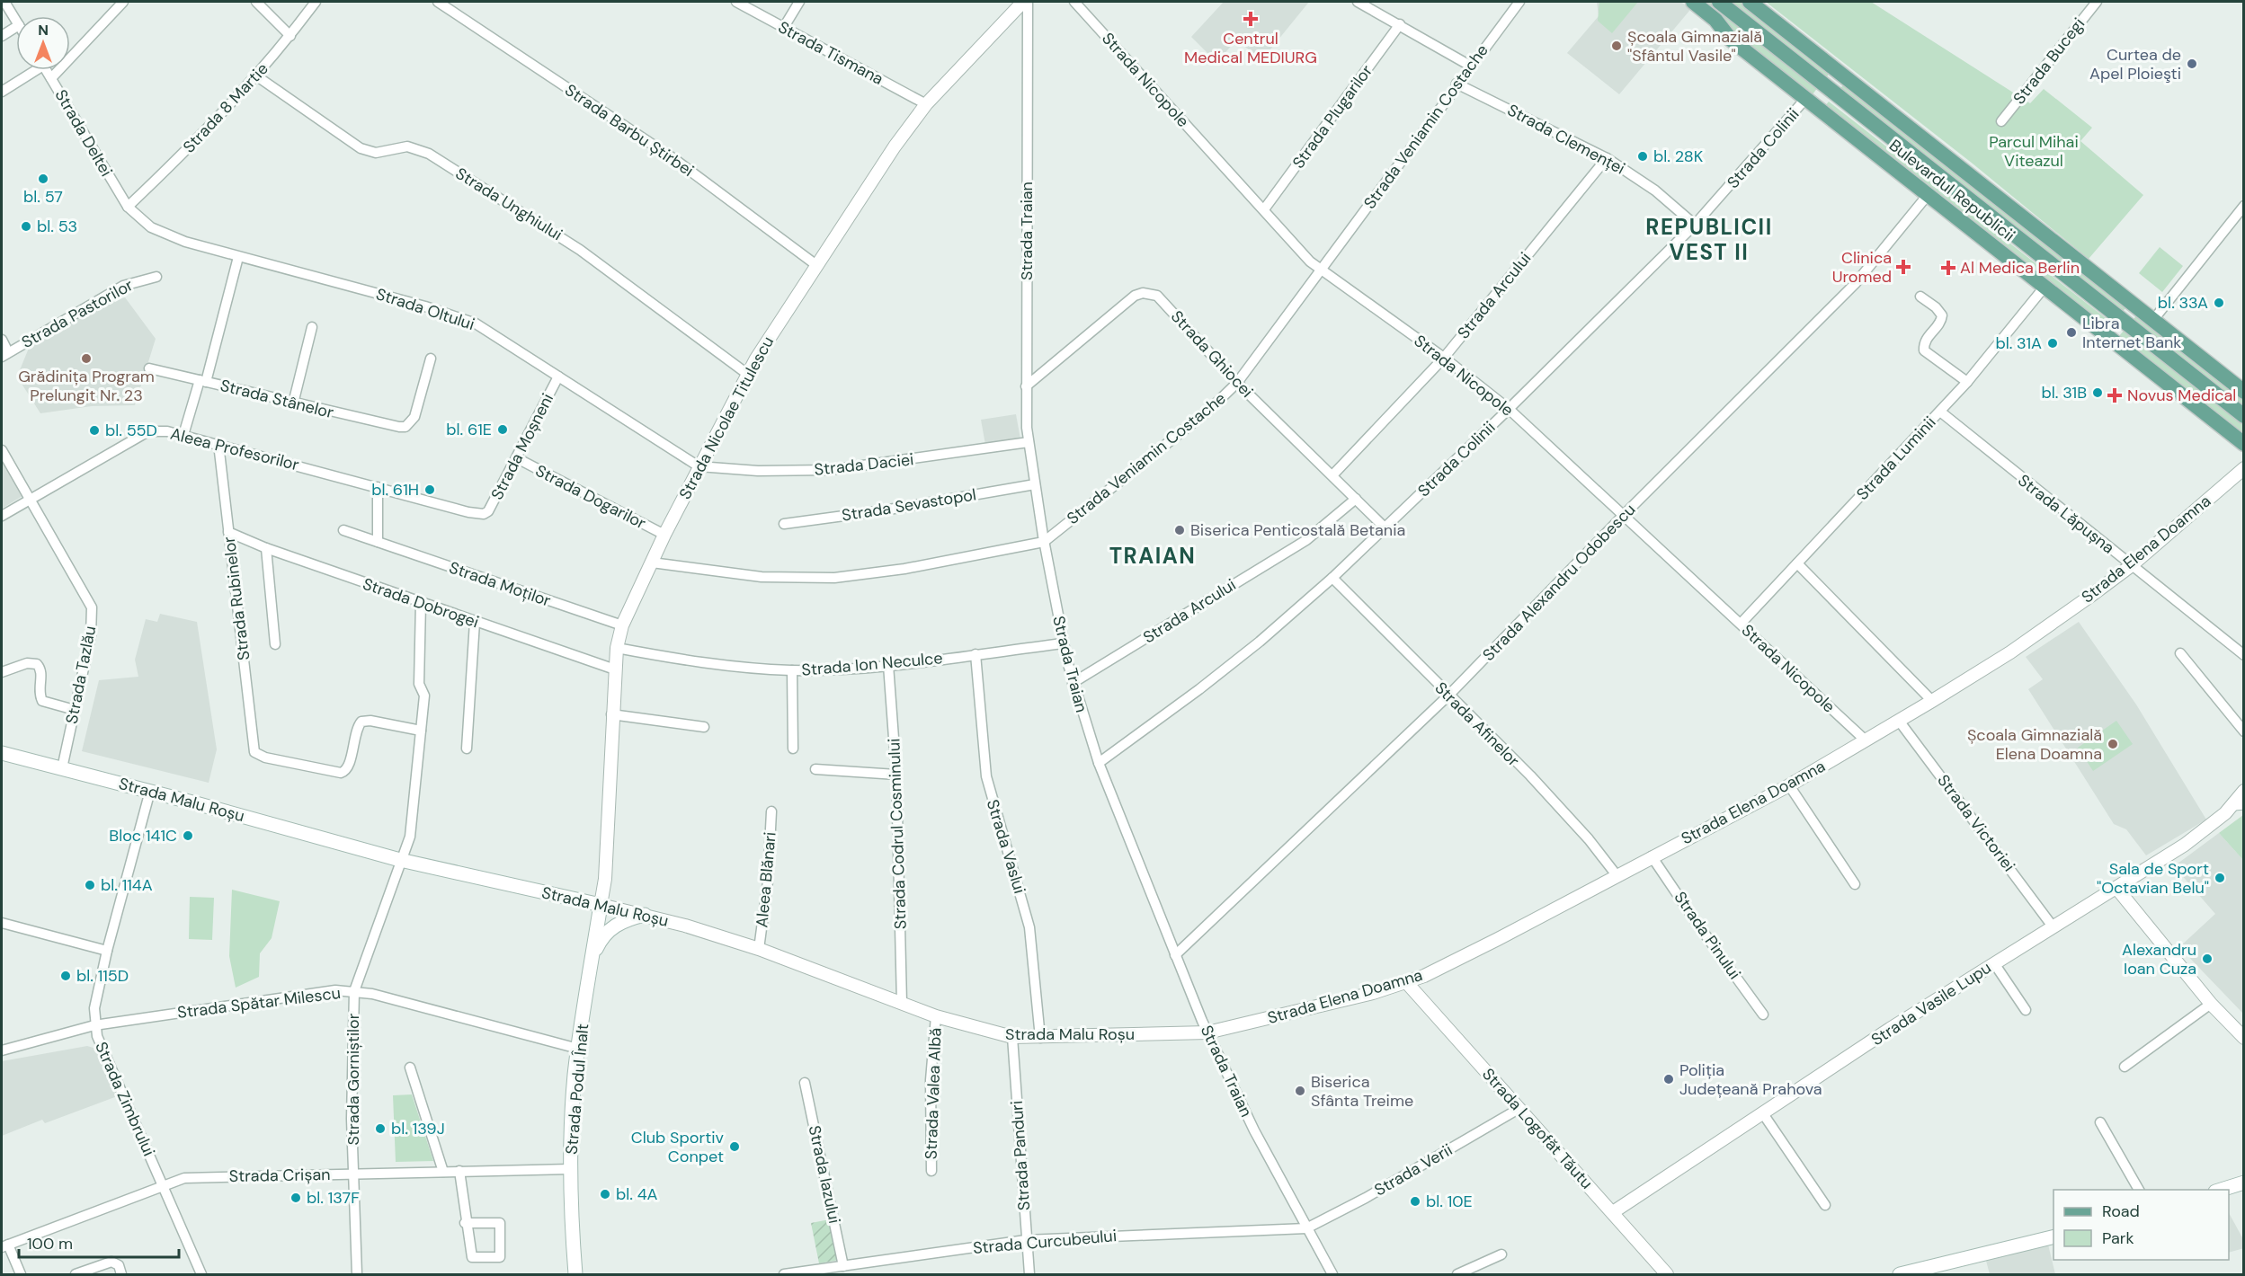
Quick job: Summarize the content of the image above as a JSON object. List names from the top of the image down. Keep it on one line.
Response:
{"streets":{"main road":["Bulevardul Republicii","Strada Malu Roșu","Strada Podul Înalt"],"street":["Strada Tismana","Strada Bucegi","Strada Nicopole","Strada 8 Martie","Strada Plugarilor","Strada Veniamin Costache","Strada Barbu Știrbei","Strada Deltei","Strada Clemenței","Strada Colinii","Strada Unghiului","Strada Traian","Strada Arcului","Strada Oltului","Strada Pastorilor","Strada Ghiocei","Strada Stânelor","Strada Nicolae Titulescu","Strada Moșneni","Aleea Profesorilor","Strada Luminii","Strada Daciei","Strada Dogarilor","Strada Sevastopol","Strada Lăpușna","Strada Elena Doamna","Strada Alexandru Odobescu","Strada Moților","Strada Rubinelor","Strada Dobrogei","Strada Ion Neculce","Strada Tazlău","Strada Afinelor","Strada Victoriei","Strada Codrul Cosminului","Strada Vaslui","Aleea Blănari","Strada Pinului","Strada Spătar Milescu","Strada Vasile Lupu","Strada Gorniștilor","Strada Valea Albă","Strada Zimbrului","Strada Logofăt Tăutu","Strada Panduri","Strada Verii","Strada Iazului","Strada Crișan","Strada Curcubeului"]},"crossings":[["Strada Tismana","Strada Nicolae Titulescu"],["Strada Nicopole","Strada Plugarilor"],["Strada Nicopole","Strada Veniamin Costache"],["Strada Nicopole","Strada Colinii"],["Strada Nicopole","Strada Arcului"],["Strada Nicopole","Strada Luminii"],["Strada Nicopole","Strada Elena Doamna"],["Strada Nicopole","Strada Alexandru Odobescu"],["Strada 8 Martie","Strada Deltei"],["Strada 8 Martie","Strada Unghiului"],["Strada 8 Martie","Strada Oltului"],["Strada Veniamin Costache","Strada Clemenței"],["Strada Veniamin Costache","Strada Traian"],["Strada Veniamin Costache","Strada Ghiocei"],["Strada Veniamin Costache","Strada Nicolae Titulescu"],["Strada Barbu Știrbei","Strada Nicolae Titulescu"],["Strada Deltei","Strada Oltului"],["Strada Clemenței","Strada Colinii"],["Strada Clemenței","Strada Arcului"],["Strada Colinii","Bulevardul Republicii"],["Strada Colinii","Strada Traian"],["Strada Colinii","Strada Ghiocei"],["Strada Colinii","Strada Afinelor"],["Bulevardul Republicii","Strada Luminii"],["Bulevardul Republicii","Strada Alexandru Odobescu"],["Strada Unghiului","Strada Nicolae Titulescu"],["Strada Traian","Strada Arcului"],["Strada Traian","Strada Ghiocei"],["Strada Traian","Strada Daciei"],["Strada Traian","Strada Sevastopol"],["Strada Traian","Strada Elena Doamna"],["Strada Traian","Strada Alexandru Odobescu"],["Strada Traian","Strada Ion Neculce"],["Strada Traian","Strada Malu Roșu"],["Strada Traian","Strada Verii"],["Strada Traian","Strada Curcubeului"],["Strada Arcului","Strada Ghiocei"],["Strada Oltului","Strada Nicolae Titulescu"],["Strada Oltului","Strada Moșneni"],["Strada Oltului","Strada Daciei"],["Strada Nicolae Titulescu","Strada Daciei"],["Strada Nicolae Titulescu","Strada Dogarilor"],["Strada Nicolae Titulescu","Strada Moților"],["Strada Nicolae Titulescu","Strada Dobrogei"],["Strada Nicolae Titulescu","Strada Ion Neculce"],["Strada Nicolae Titulescu","Strada Malu Roșu"],["Strada Nicolae Titulescu","Strada Podul Înalt"],["Strada Moșneni","Aleea Profesorilor"],["Strada Moșneni","Strada Dogarilor"],["Aleea Profesorilor","Strada Rubinelor"],["Aleea Profesorilor","Strada Tazlău"],["Strada Luminii","Strada Lăpușna"],["Strada Lăpușna","Strada Elena Doamna"],["Strada Elena Doamna","Strada Afinelor"],["Strada Elena Doamna","Strada Malu Roșu"],["Strada Elena Doamna","Strada Victoriei"],["Strada Elena Doamna","Strada Pinului"],["Strada Elena Doamna","Strada Logofăt Tăutu"],["Strada Alexandru Odobescu","Strada Afinelor"],["Strada Rubinelor","Strada Dobrogei"],["Strada Rubinelor","Strada Gorniștilor"],["Strada Dobrogei","Strada Gorniștilor"],["Strada Ion Neculce","Strada Codrul Cosminului"],["Strada Ion Neculce","Strada Vaslui"],["Strada Tazlău","Strada Malu Roșu"],["Strada Malu Roșu","Strada Codrul Cosminului"],["Strada Malu Roșu","Strada Vaslui"],["Strada Malu Roșu","Aleea Blănari"],["Strada Malu Roșu","Strada Gorniștilor"],["Strada Malu Roșu","Strada Podul Înalt"],["Strada Malu Roșu","Strada Valea Albă"],["Strada Malu Roșu","Strada Zimbrului"],["Strada Malu Roșu","Strada Panduri"],["Strada Victoriei","Strada Vasile Lupu"],["Strada Spătar Milescu","Strada Gorniștilor"],["Strada Spătar Milescu","Strada Podul Înalt"],["Strada Spătar Milescu","Strada Zimbrului"],["Strada Vasile Lupu","Strada Logofăt Tăutu"],["Strada Gorniștilor","Strada Crișan"],["Strada Podul Înalt","Strada Crișan"],["Strada Zimbrului","Strada Crișan"],["Strada Logofăt Tăutu","Strada Verii"],["Strada Panduri","Strada Curcubeului"],["Strada Verii","Strada Curcubeului"],["Strada Iazului","Strada Curcubeului"]],"districts":["REPUBLICII VEST II","TRAIAN"],"parks":["Parcul Mihai Viteazul"],"places":{"health":["Centrul Medical MEDIURG","Clinica Uromed","Al Medica Berlin","Novus Medical"],"other":["Școala Gimnazială \"Sfântul Vasile\"","Curtea de Apel Ploieşti","bl. 28K","bl. 57","bl. 53","bl. 33A","Libra Internet Bank","bl. 31A","Grădinița Program Prelungit Nr. 23","bl. 31B","bl. 61E","bl. 55D","bl. 61H","Biserica Penticostală Betania","Școala Gimnazială Elena Doamna","Bloc 141C","Sala de Sport \"Octavian Belu\"","bl. 114A","Alexandru Ioan Cuza","bl. 115D","Poliția Județeană Prahova","Biserica Sfânta Treime","bl. 139J","Club Sportiv Conpet","bl. 4A","bl. 137F","bl. 10E"]},"legend":["Road","Park"],"scale_bar":"100 m","north":"top"}
